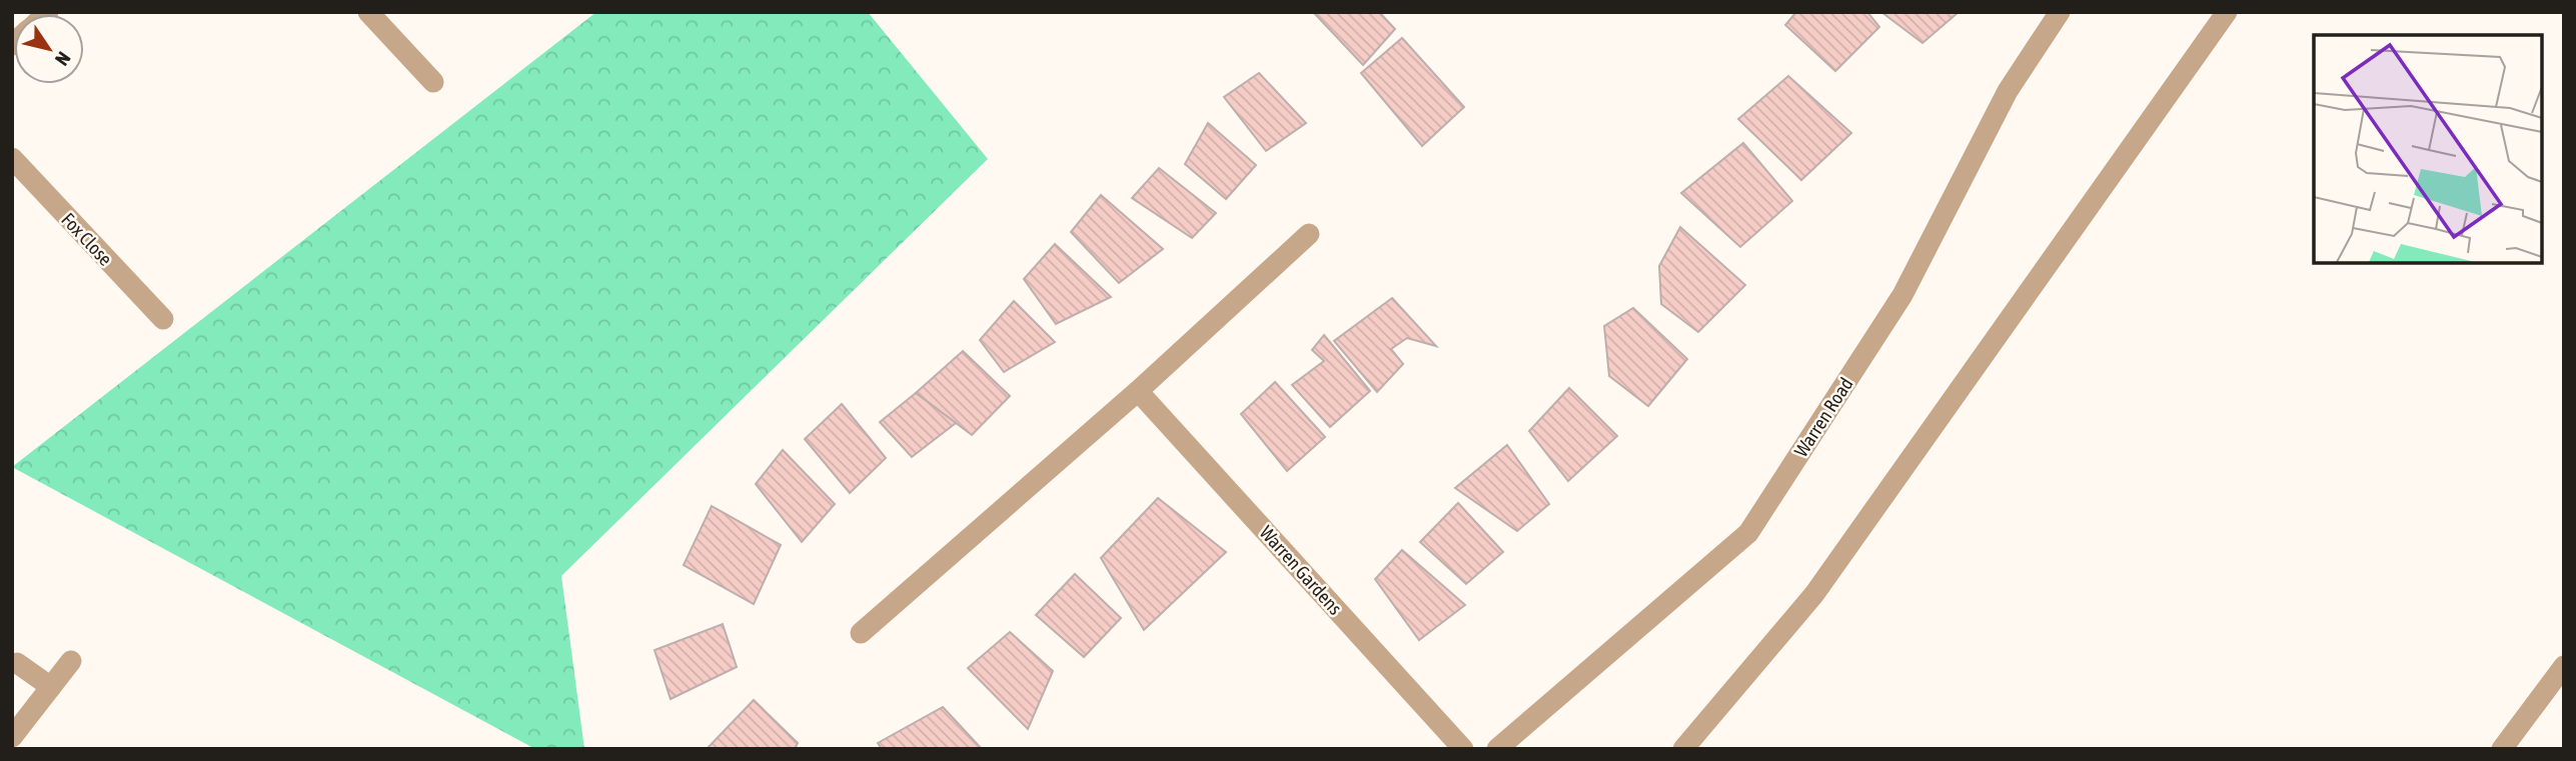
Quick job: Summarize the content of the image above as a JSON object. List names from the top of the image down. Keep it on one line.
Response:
{"streets":{"street":["Fox Close","Warren Road","Warren Gardens"]},"north":"bottom right"}
